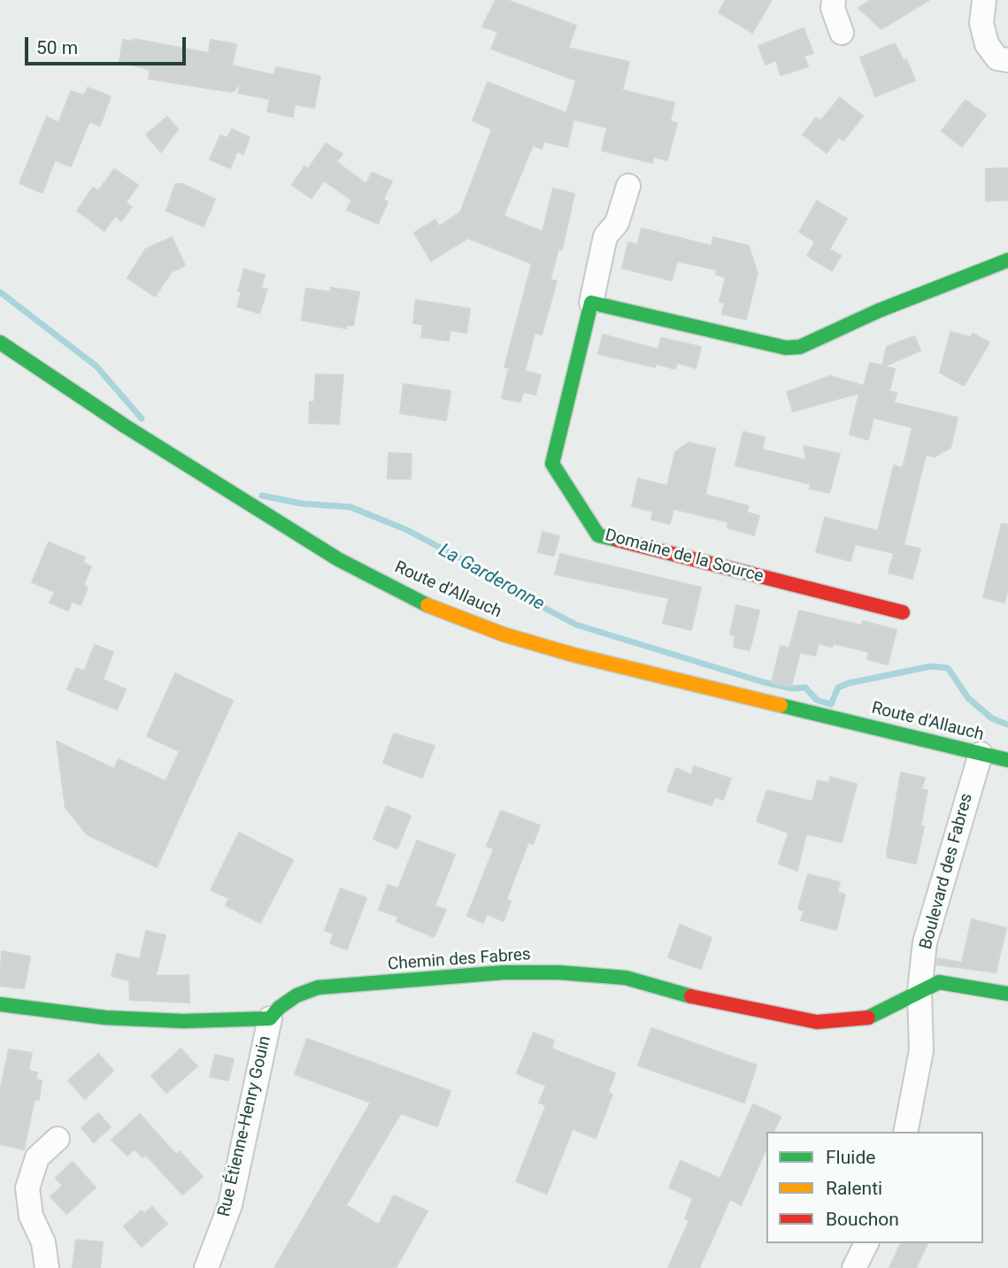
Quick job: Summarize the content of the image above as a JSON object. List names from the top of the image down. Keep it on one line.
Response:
{"streets":{"street":["Domaine de la Source","Route d'Allauch","Boulevard des Fabres","Chemin des Fabres","Rue Étienne-Henry Gouin"]},"crossings":[["Route d'Allauch","Boulevard des Fabres"],["Boulevard des Fabres","Chemin des Fabres"],["Chemin des Fabres","Rue Étienne-Henry Gouin"]],"water":["La Garderonne"],"legend":["Fluide","Ralenti","Bouchon"],"scale_bar":"50 m"}
